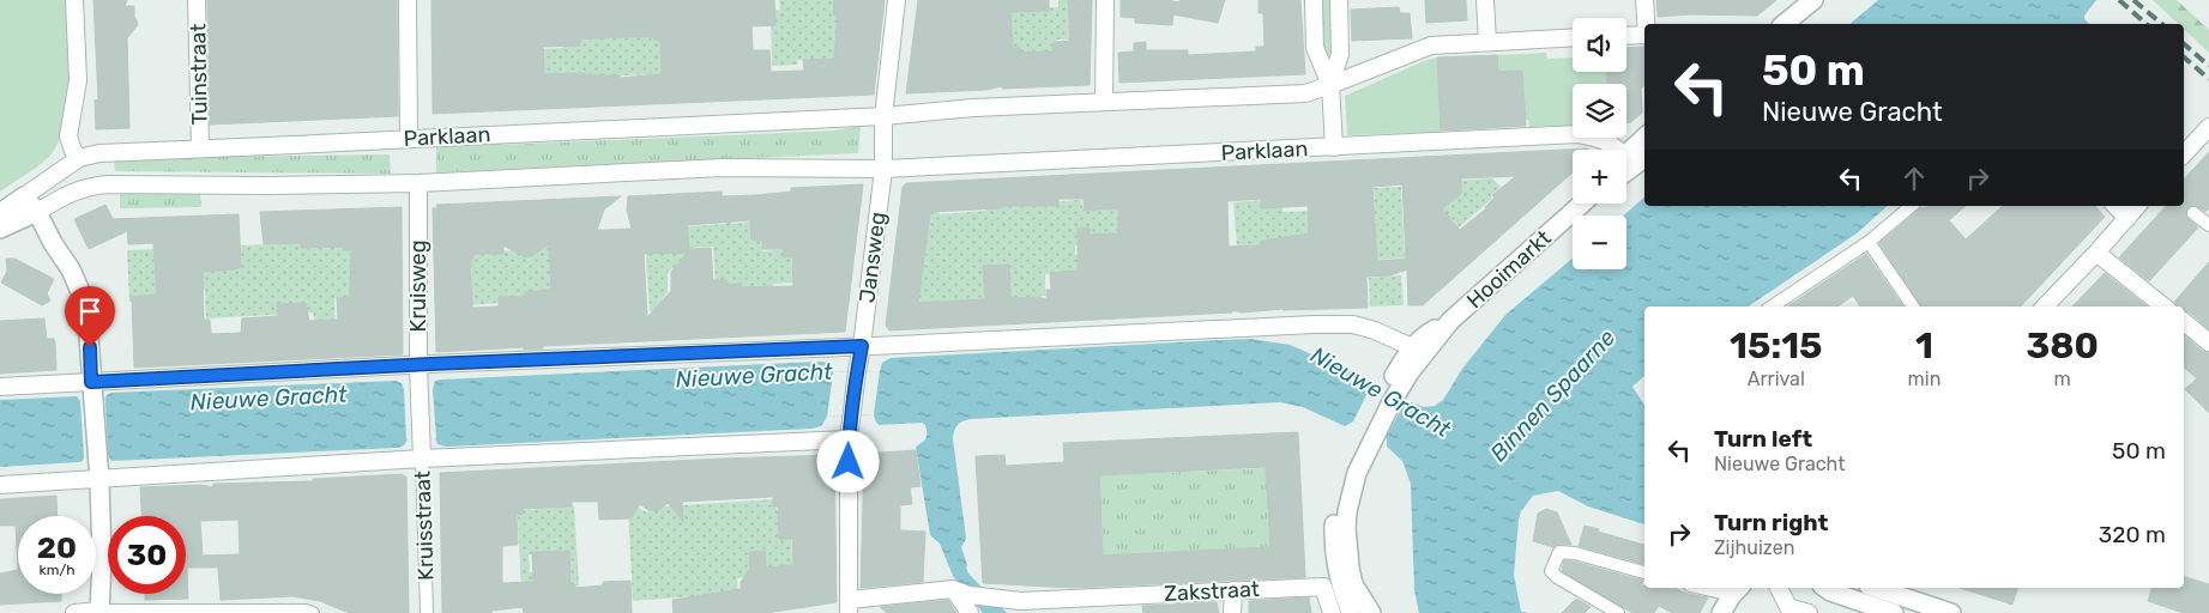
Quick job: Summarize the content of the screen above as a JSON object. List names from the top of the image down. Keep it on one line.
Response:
{"streets":{"street":["Tuinstraat","Parklaan","Jansweg","Hooimarkt","Kruisweg","Kruisstraat","Zakstraat"]},"crossings":[["Tuinstraat","Parklaan"],["Parklaan","Jansweg"],["Parklaan","Kruisweg"],["Kruisweg","Kruisstraat"]],"water":["Nieuwe Gracht","Binnen Spaarne"],"page":{"map_buttons":["+","−"],"turn":["50 m","Nieuwe Gracht"],"eta":["15:15","Arrival","1","min","380","m"],"list":[{"name":"Turn left","note":"Nieuwe Gracht","value":"50 m"},{"name":"Turn right","note":"Zijhuizen","value":"320 m"}],"speed":"20 km/h","limit":"30"}}
